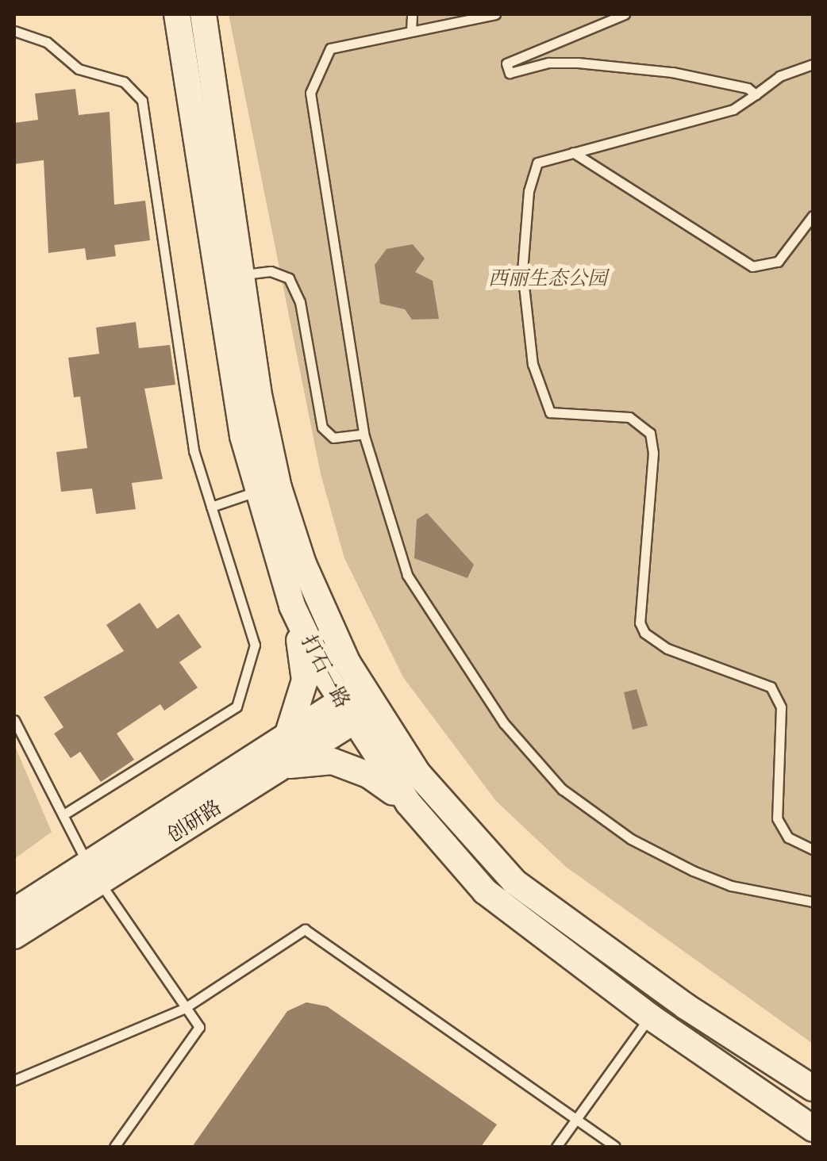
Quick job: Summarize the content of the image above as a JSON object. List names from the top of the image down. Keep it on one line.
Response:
{"streets":{"main road":["打石一路","创研路"]},"crossings":[["打石一路","创研路"]],"parks":["西丽生态公园"]}
